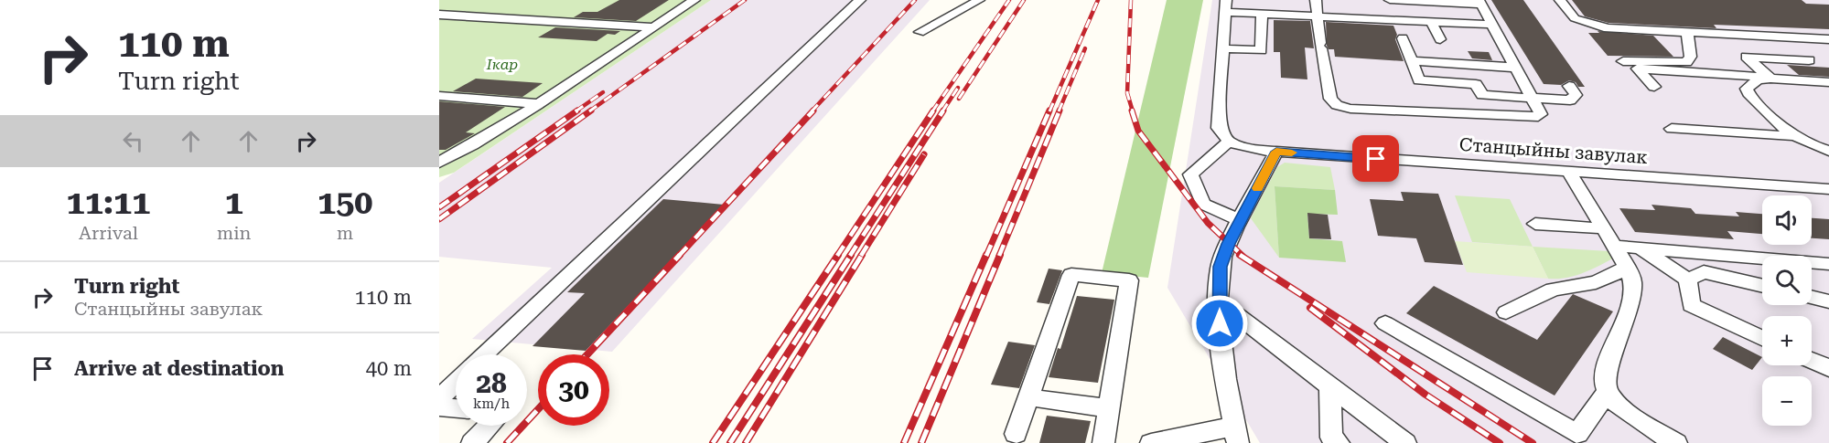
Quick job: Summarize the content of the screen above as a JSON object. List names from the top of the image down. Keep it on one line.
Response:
{"streets":{"street":["Станцыйны завулак"]},"parks":["Ікар"],"page":{"turn":["110 m","Turn right"],"eta":["11:11","Arrival","1","min","150","m"],"map_buttons":["+","−"],"list":[{"name":"Turn right","note":"Станцыйны завулак","value":"110 m"},{"name":"Arrive at destination","value":"40 m"}],"speed":"28 km/h","limit":"30"}}
